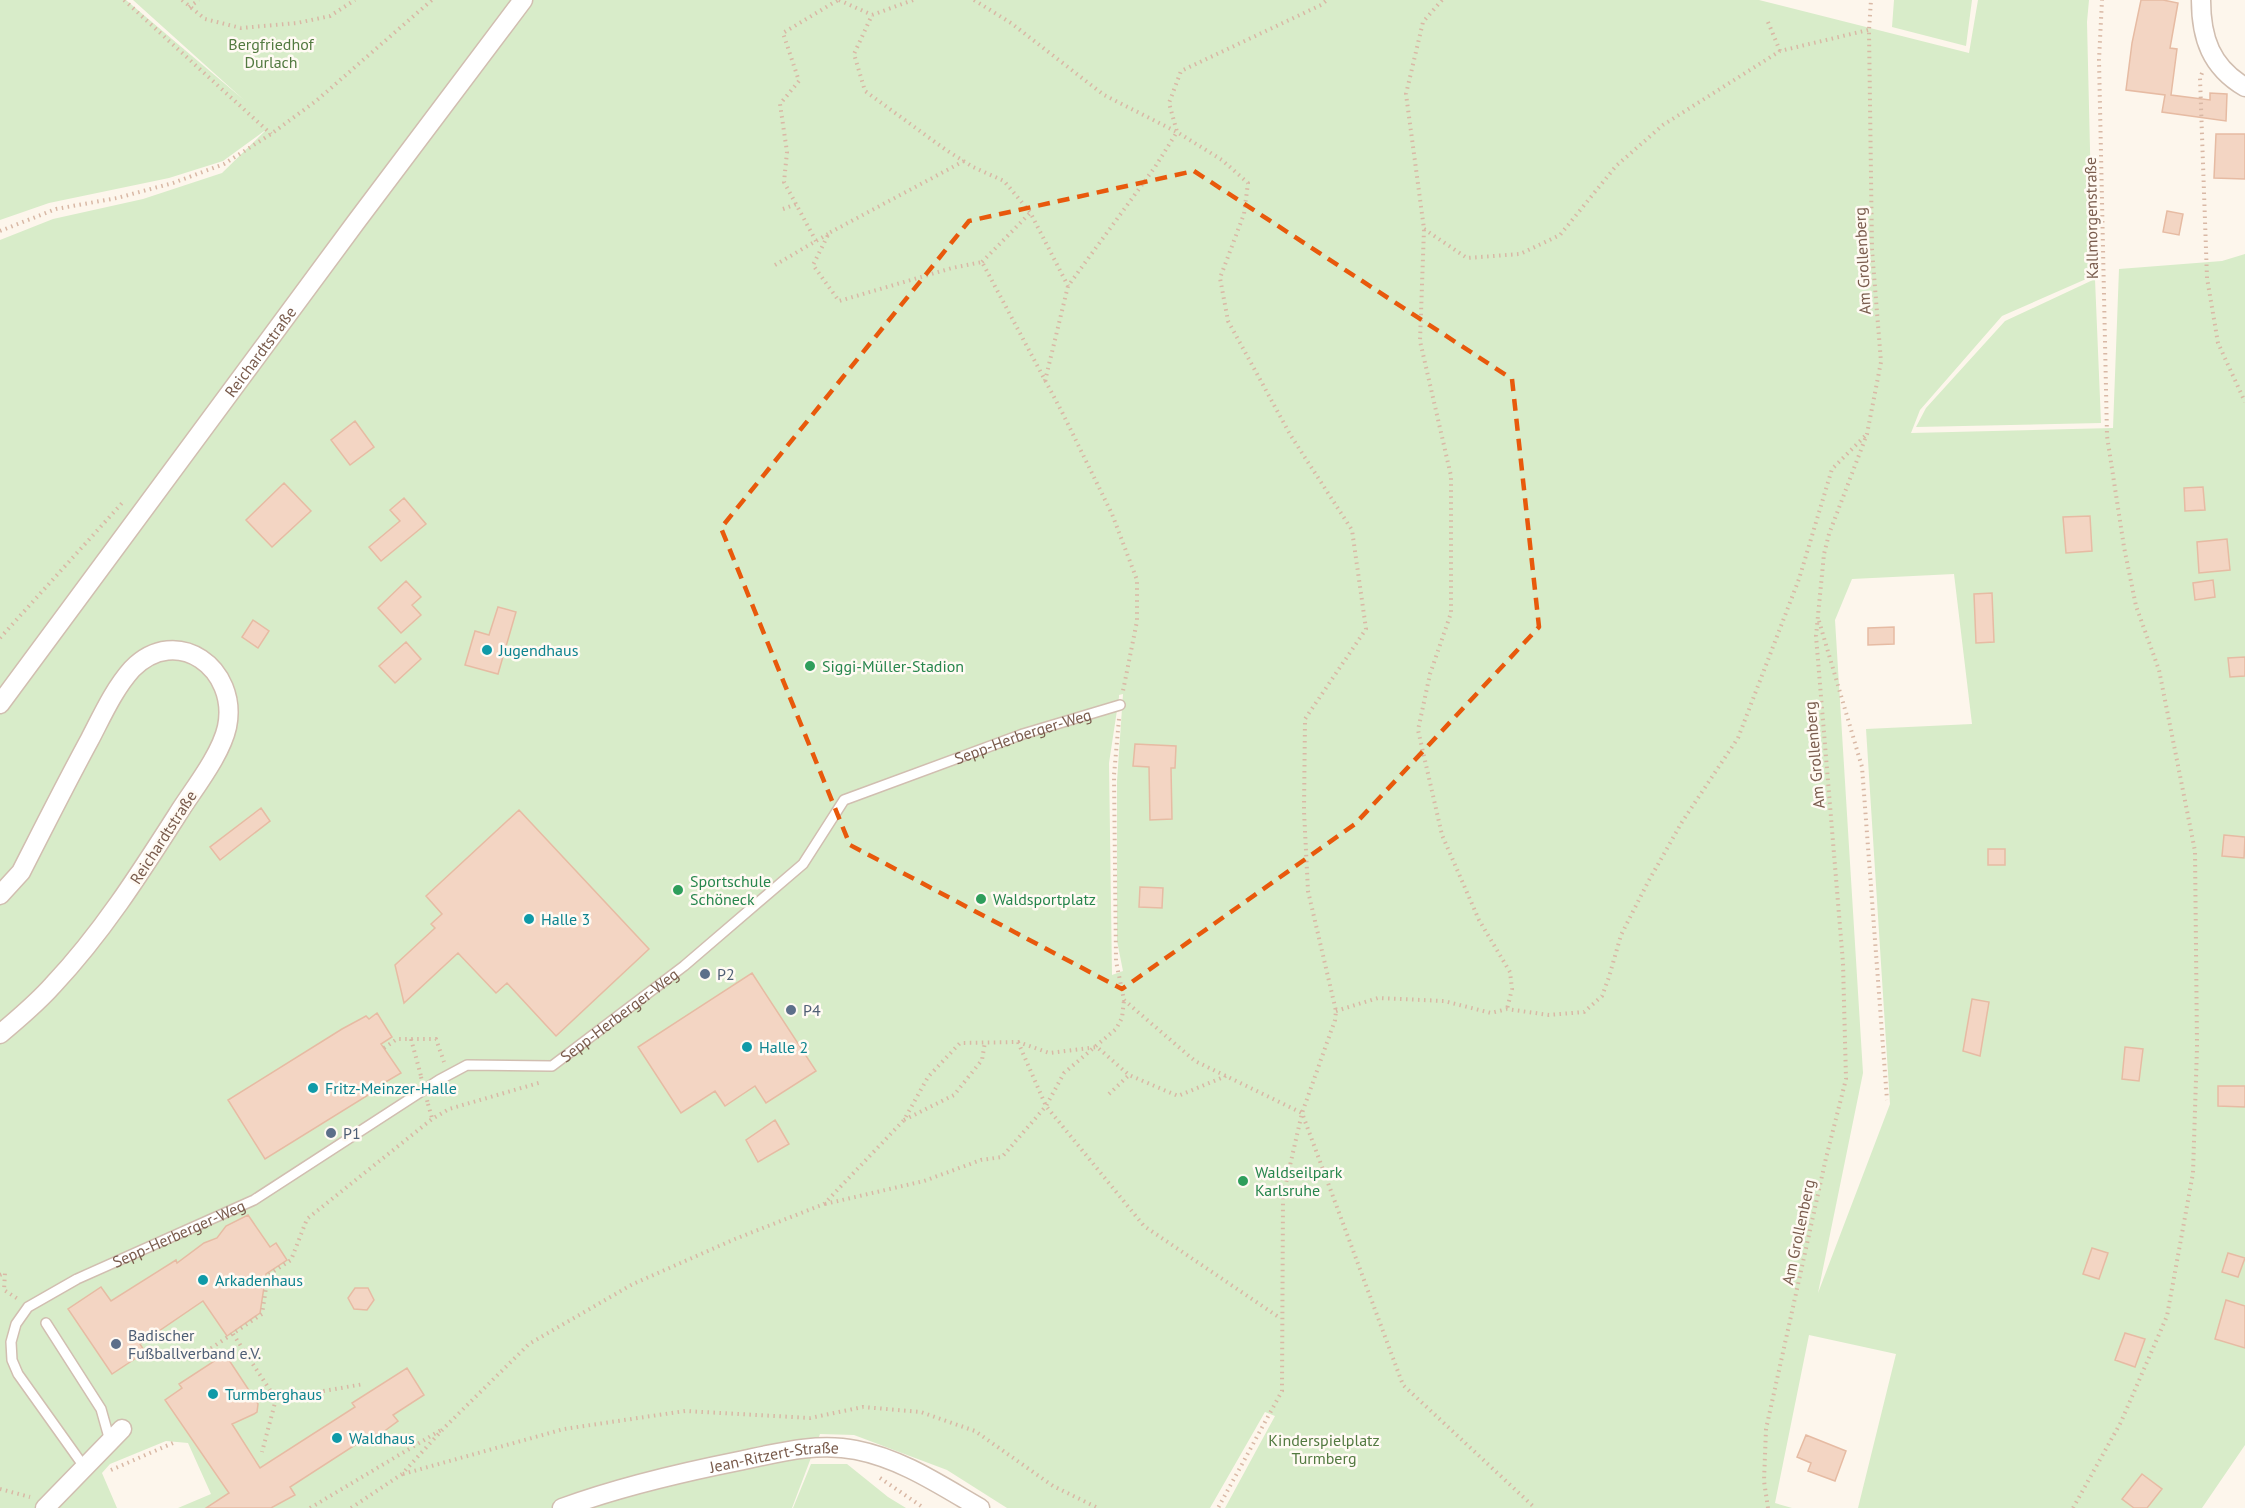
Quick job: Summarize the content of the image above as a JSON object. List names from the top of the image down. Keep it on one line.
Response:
{"streets":{"street":["Reichardtstraße","Jean-Ritzert-Straße"],"lane":["Sepp-Herberger-Weg"],"path":["Kallmorgenstraße","Am Grollenberg"]},"parks":["Bergfriedhof Durlach","Kinderspielplatz Turmberg"],"places":["Jugendhaus","Siggi-Müller-Stadion","Sportschule Schöneck","Waldsportplatz","Halle 3","P2","P4","Halle 2","Fritz-Meinzer-Halle","P1","Waldseilpark Karlsruhe","Arkadenhaus","Badischer Fußballverband e.V.","Turmberghaus","Waldhaus"]}
